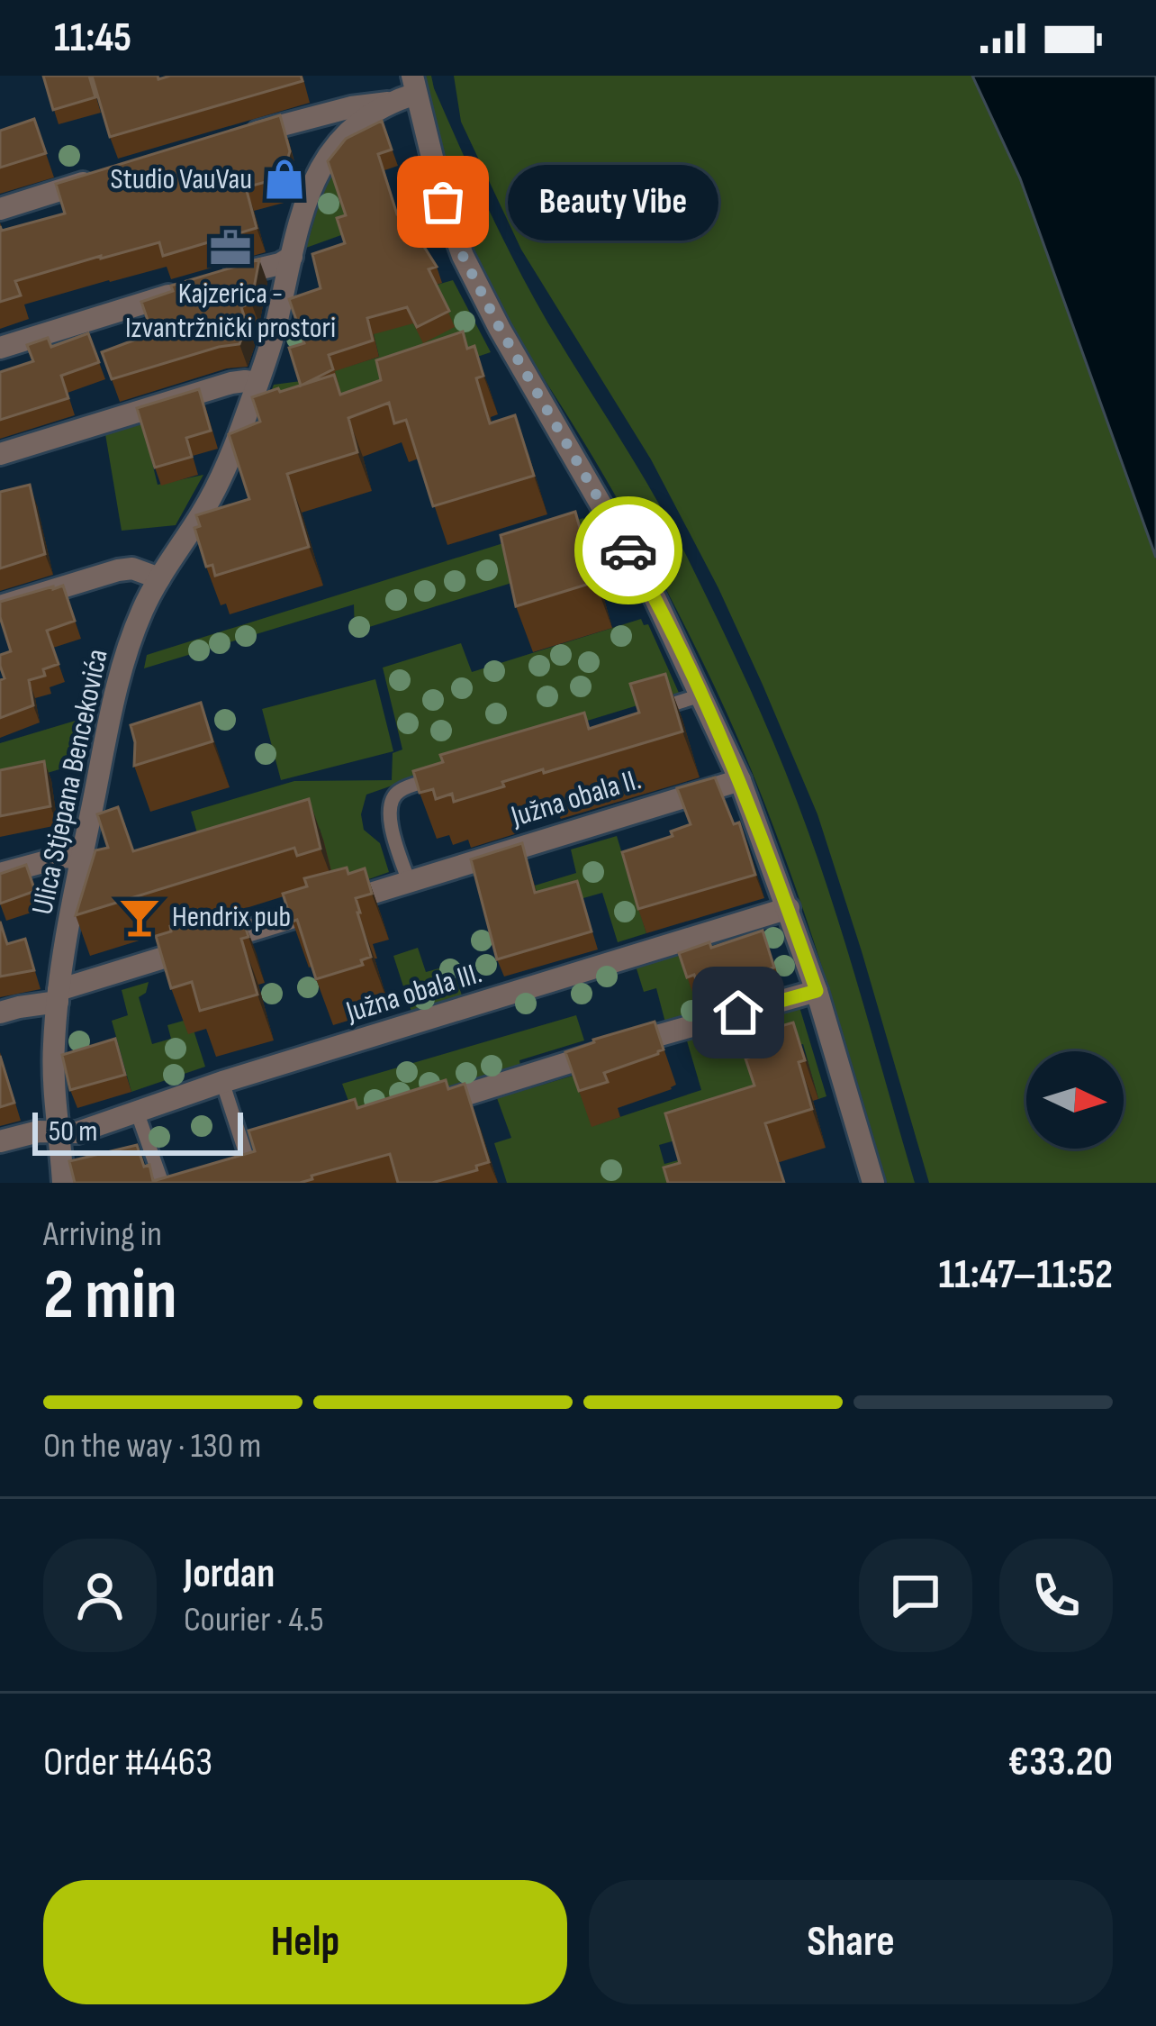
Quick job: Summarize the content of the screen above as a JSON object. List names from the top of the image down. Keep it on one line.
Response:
{"streets":{"street":["Ulica Stjepana Bencekovića","Južna obala II.","Južna obala III."]},"crossings":[["Ulica Stjepana Bencekovića","Južna obala II."],["Ulica Stjepana Bencekovića","Južna obala III."]],"places":{"shop":["Studio VauVau"],"other":["Beauty Vibe"],"office":["Kajzerica - Izvantržnički prostori"],"bar":["Hendrix pub"]},"scale_bar":"50 m","north":"right","page":{"status":"11:45","bubble":"Beauty Vibe","scale":"50 m","heading":["2 min","Arriving in","11:47–11:52"],"panel":["Jordan","Courier · 4.5","Order #4463","€33.20"],"bar":"On the way · 130 m","buttons":["Help","Share"]}}
